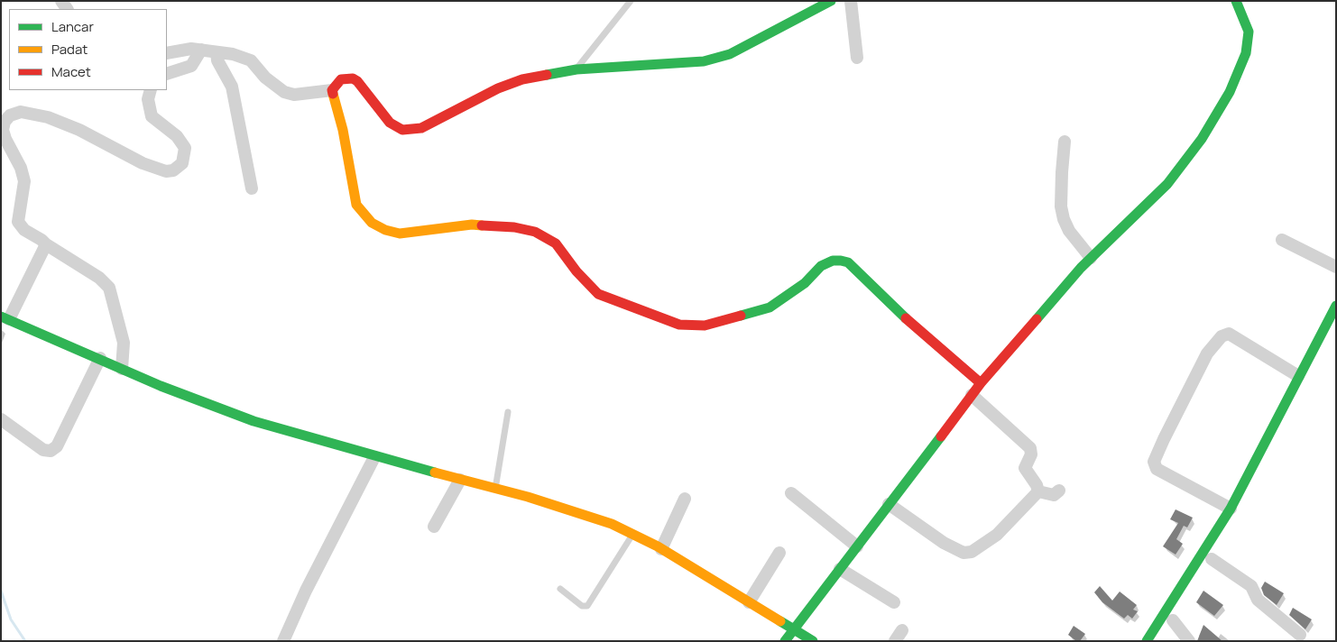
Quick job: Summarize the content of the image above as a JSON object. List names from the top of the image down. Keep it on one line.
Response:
{"legend":["Lancar","Padat","Macet"]}
